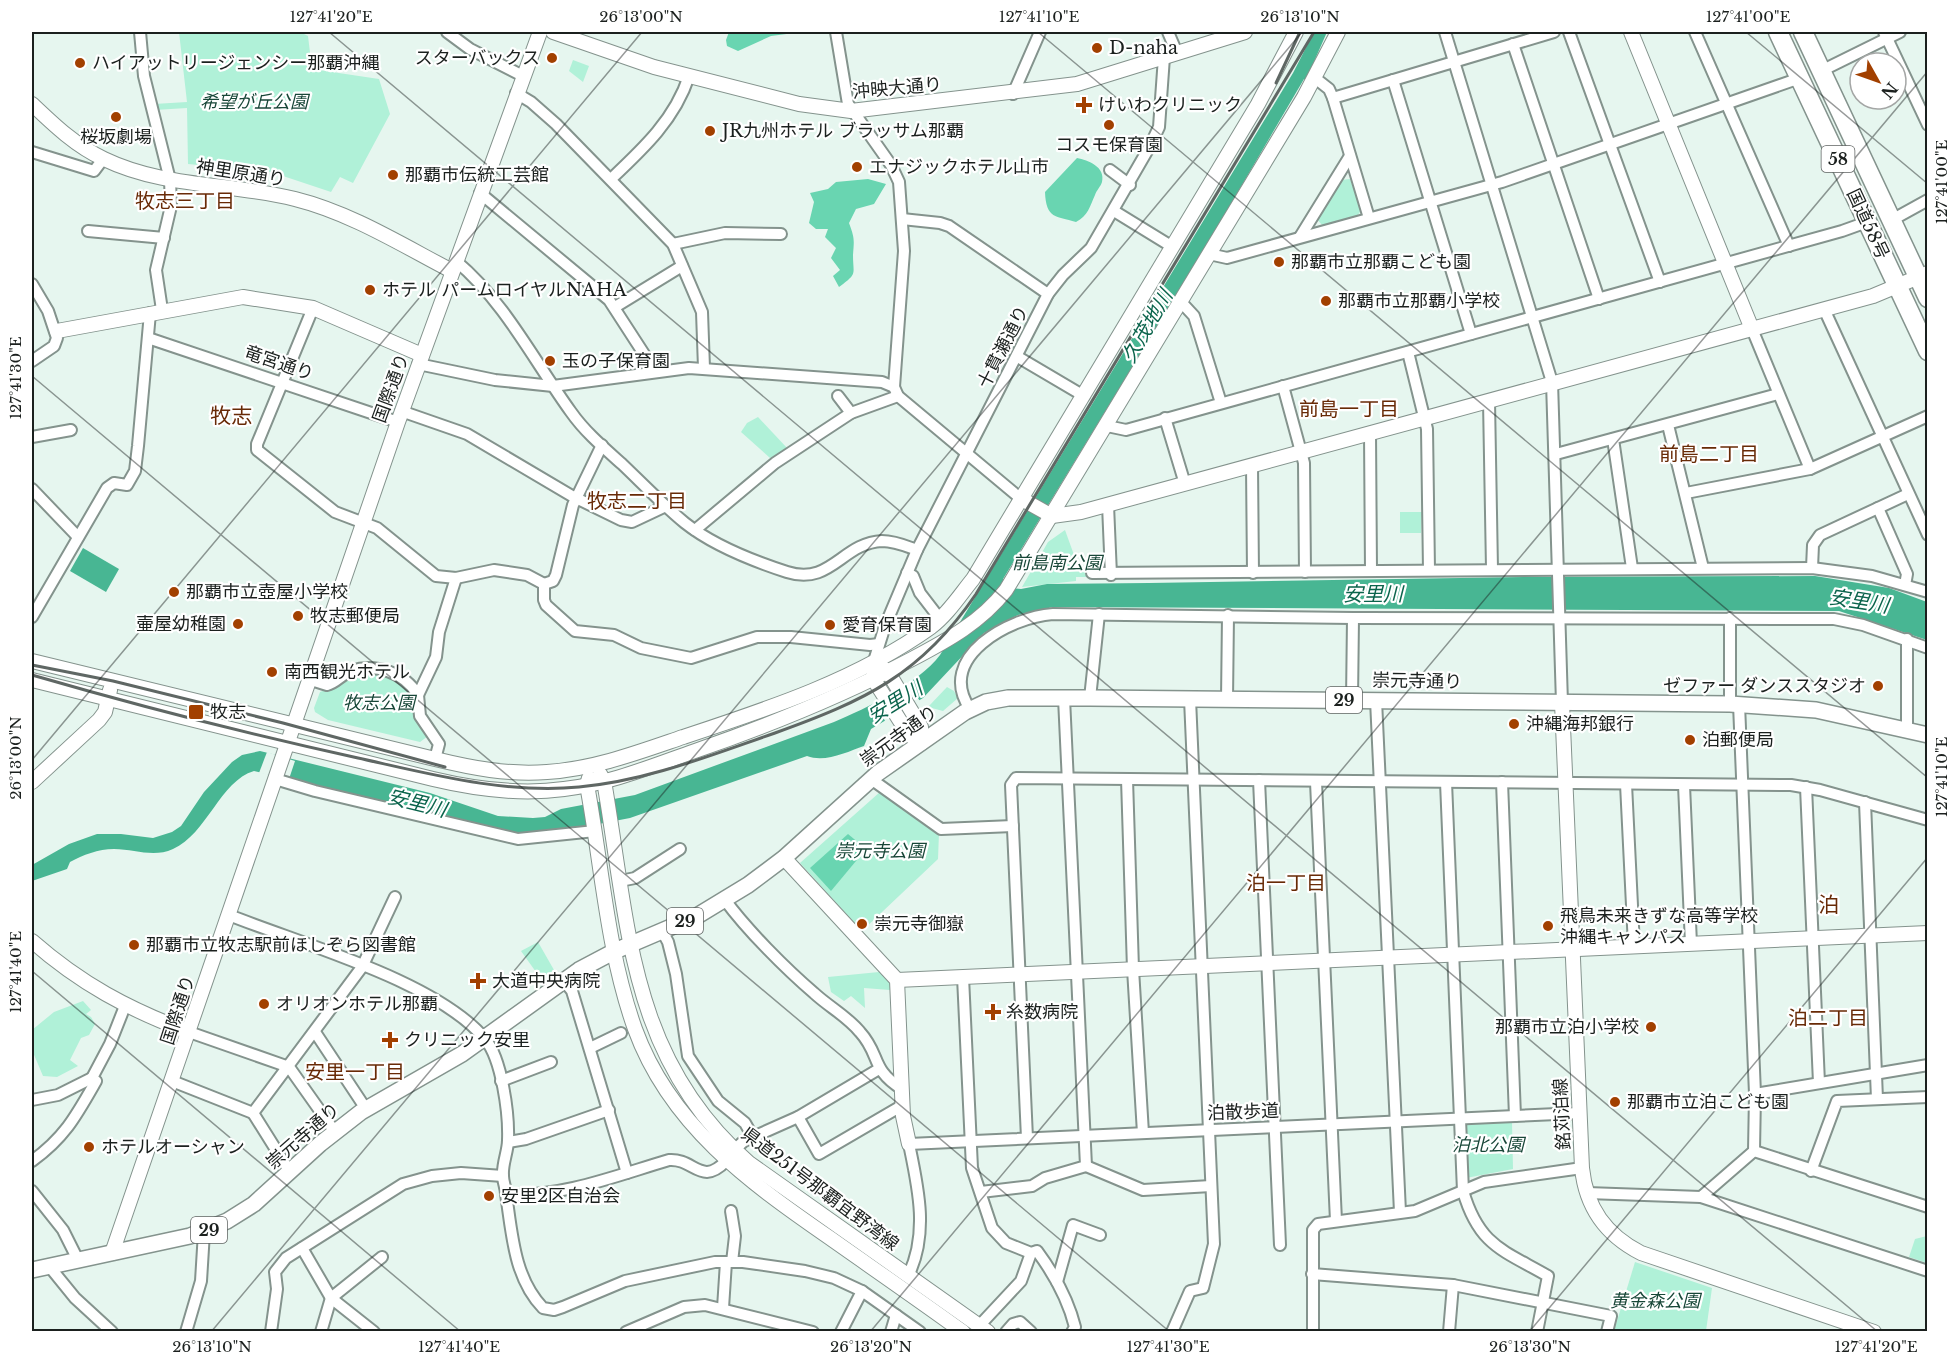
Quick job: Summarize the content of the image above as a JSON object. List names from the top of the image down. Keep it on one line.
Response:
{"streets":{"highway":["58","国道58号"],"main road":["崇元寺通り","29"],"street":["沖映大通り","神里原通り","十貫瀬通り","竜宮通り","国際通り","泊散歩道","銘苅泊線","県道251号那覇宜野湾線"]},"crossings":[["沖映大通り","十貫瀬通り"],["神里原通り","国際通り"],["竜宮通り","国際通り"],["国際通り","崇元寺通り"],["崇元寺通り","銘苅泊線"],["崇元寺通り","県道251号那覇宜野湾線"],["泊散歩道","銘苅泊線"]],"districts":["牧志三丁目","前島一丁目","牧志","前島二丁目","牧志二丁目","泊一丁目","泊","泊二丁目","安里一丁目"],"water":["久茂地川","安里川"],"parks":["希望が丘公園","前島南公園","牧志公園","崇元寺公園","泊北公園","黄金森公園"],"places":{"other":["D-naha","スターバックス","ハイアットリージェンシー那覇沖縄","桜坂劇場","コスモ保育園","JR九州ホテル ブラッサム那覇","エナジックホテル山市","那覇市伝統工芸館","那覇市立那覇こども園","ホテル パームロイヤルNAHA","那覇市立那覇小学校","玉の子保育園","那覇市立壺屋小学校","牧志郵便局","壷屋幼稚園","愛育保育園","南西観光ホテル","ゼファー ダンススタジオ","沖縄海邦銀行","泊郵便局","崇元寺御嶽","飛鳥未来きずな高等学校 沖縄キャンパス","那覇市立牧志駅前ほしぞら図書館","オリオンホテル那覇","那覇市立泊小学校","那覇市立泊こども園","ホテルオーシャン","安里2区自治会"],"health":["けいわクリニック","大道中央病院","糸数病院","クリニック安里"],"transit":["牧志"]},"north":"bottom right","coordinates":["127°41'20\"E","26°13'00\"N","127°41'10\"E","26°13'10\"N","127°41'00\"E","127°41'30\"E","127°41'40\"E","26°13'20\"N","26°13'30\"N"]}
